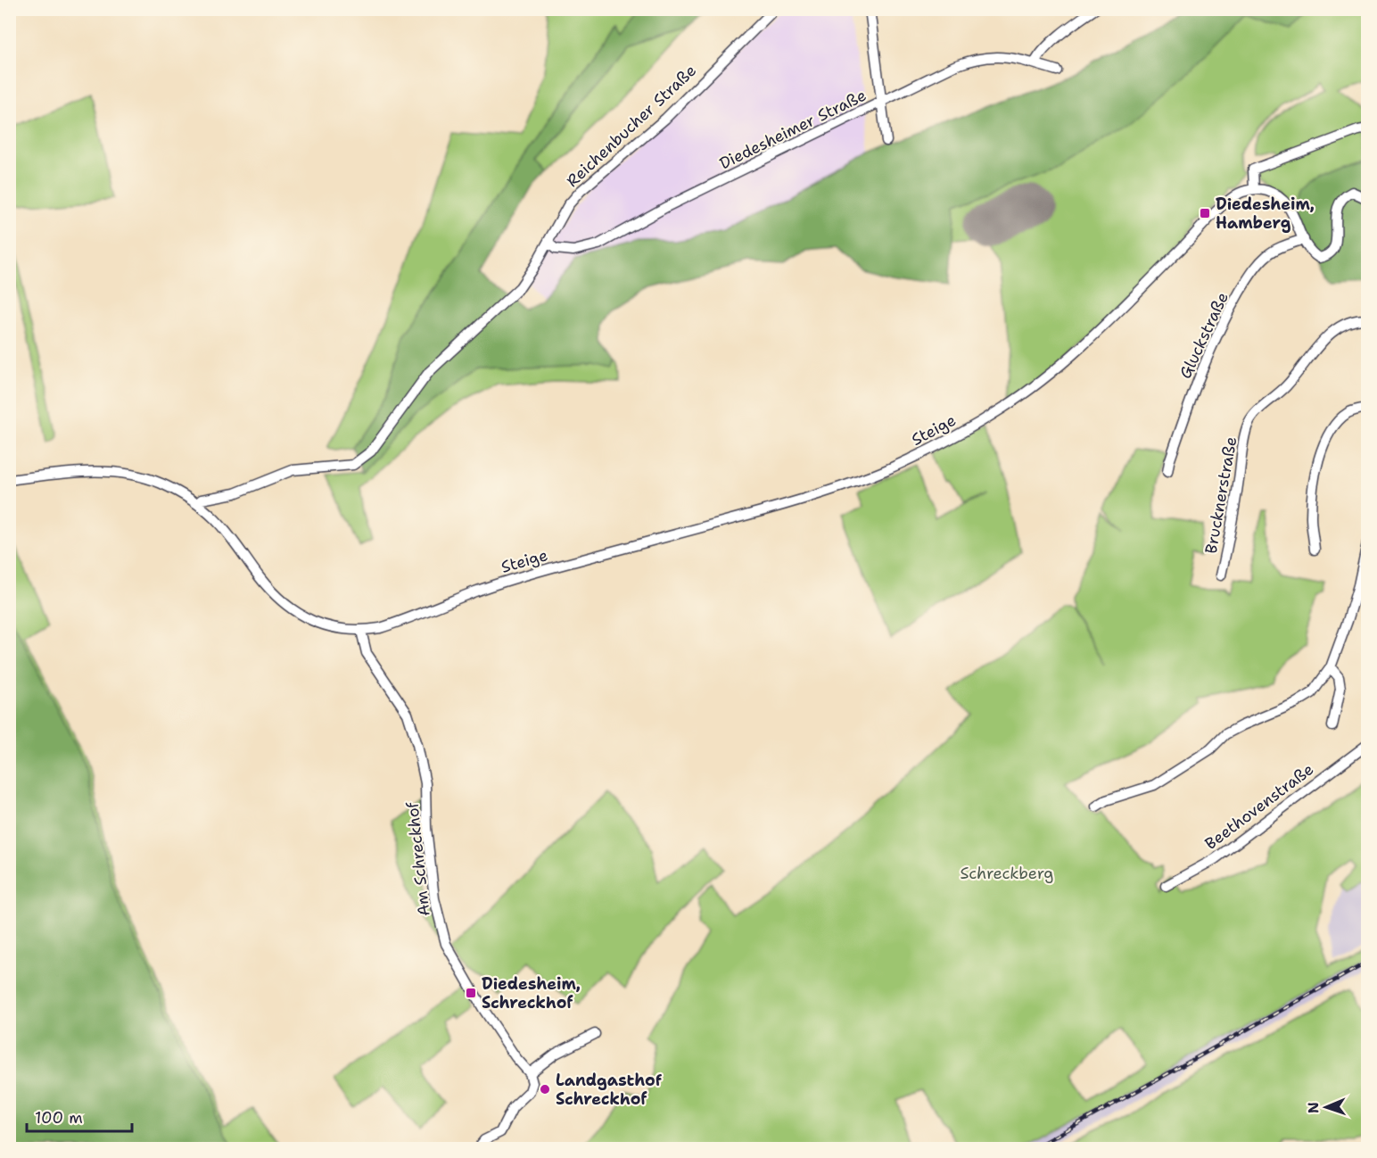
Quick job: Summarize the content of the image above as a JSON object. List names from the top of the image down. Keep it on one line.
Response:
{"streets":{"street":["Reichenbucher Straße","Diedesheimer Straße","Gluckstraße","Steige","Brucknerstraße","Beethovenstraße","Am Schreckhof"]},"crossings":[["Reichenbucher Straße","Diedesheimer Straße"],["Reichenbucher Straße","Steige"],["Steige","Am Schreckhof"]],"parks":["Schreckberg"],"places":{"transit":["Diedesheim, Hamberg","Diedesheim, Schreckhof"],"other":["Landgasthof Schreckhof"]},"scale_bar":"100 m","north":"left"}
